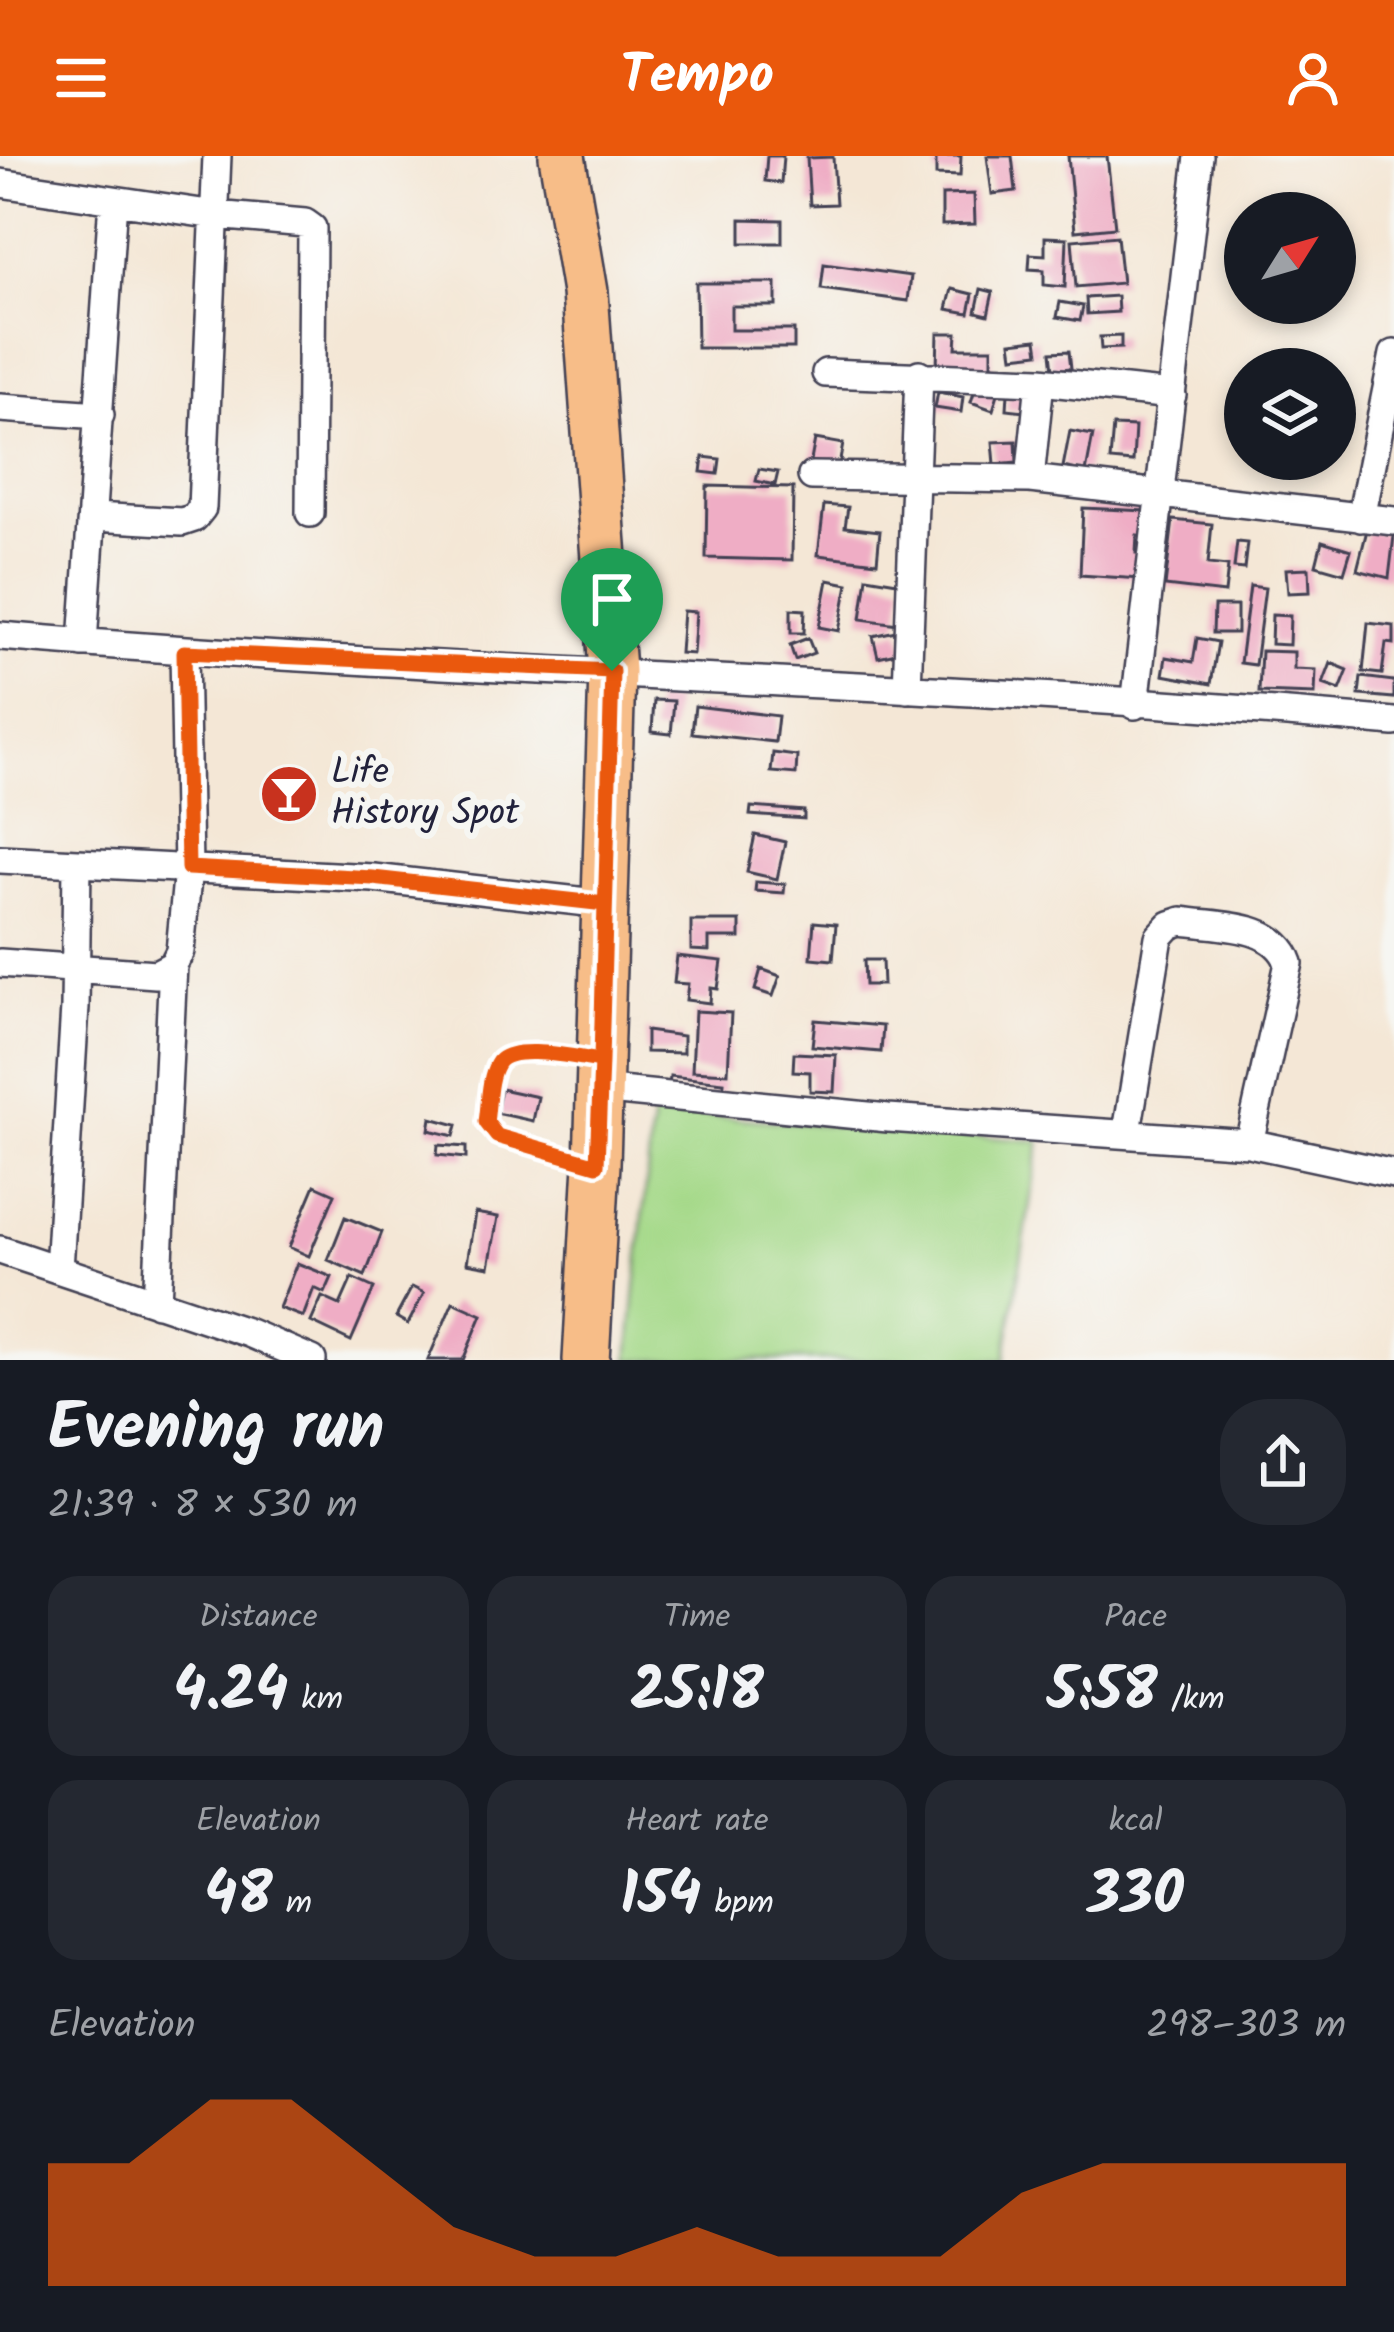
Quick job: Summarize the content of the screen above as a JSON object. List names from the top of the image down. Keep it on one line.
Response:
{"places":{"bar":["Life History Spot"]},"north":"top right","page":{"header":"Tempo","heading":["Evening run","21:39 · 8 × 530 m"],"stats":[["Distance","4.24 km"],["Time","25:18"],["Pace","5:58 /km"],["Elevation","48 m"],["Heart rate","154 bpm"],["kcal","330"]],"chart":["Elevation","298–303 m"]}}
